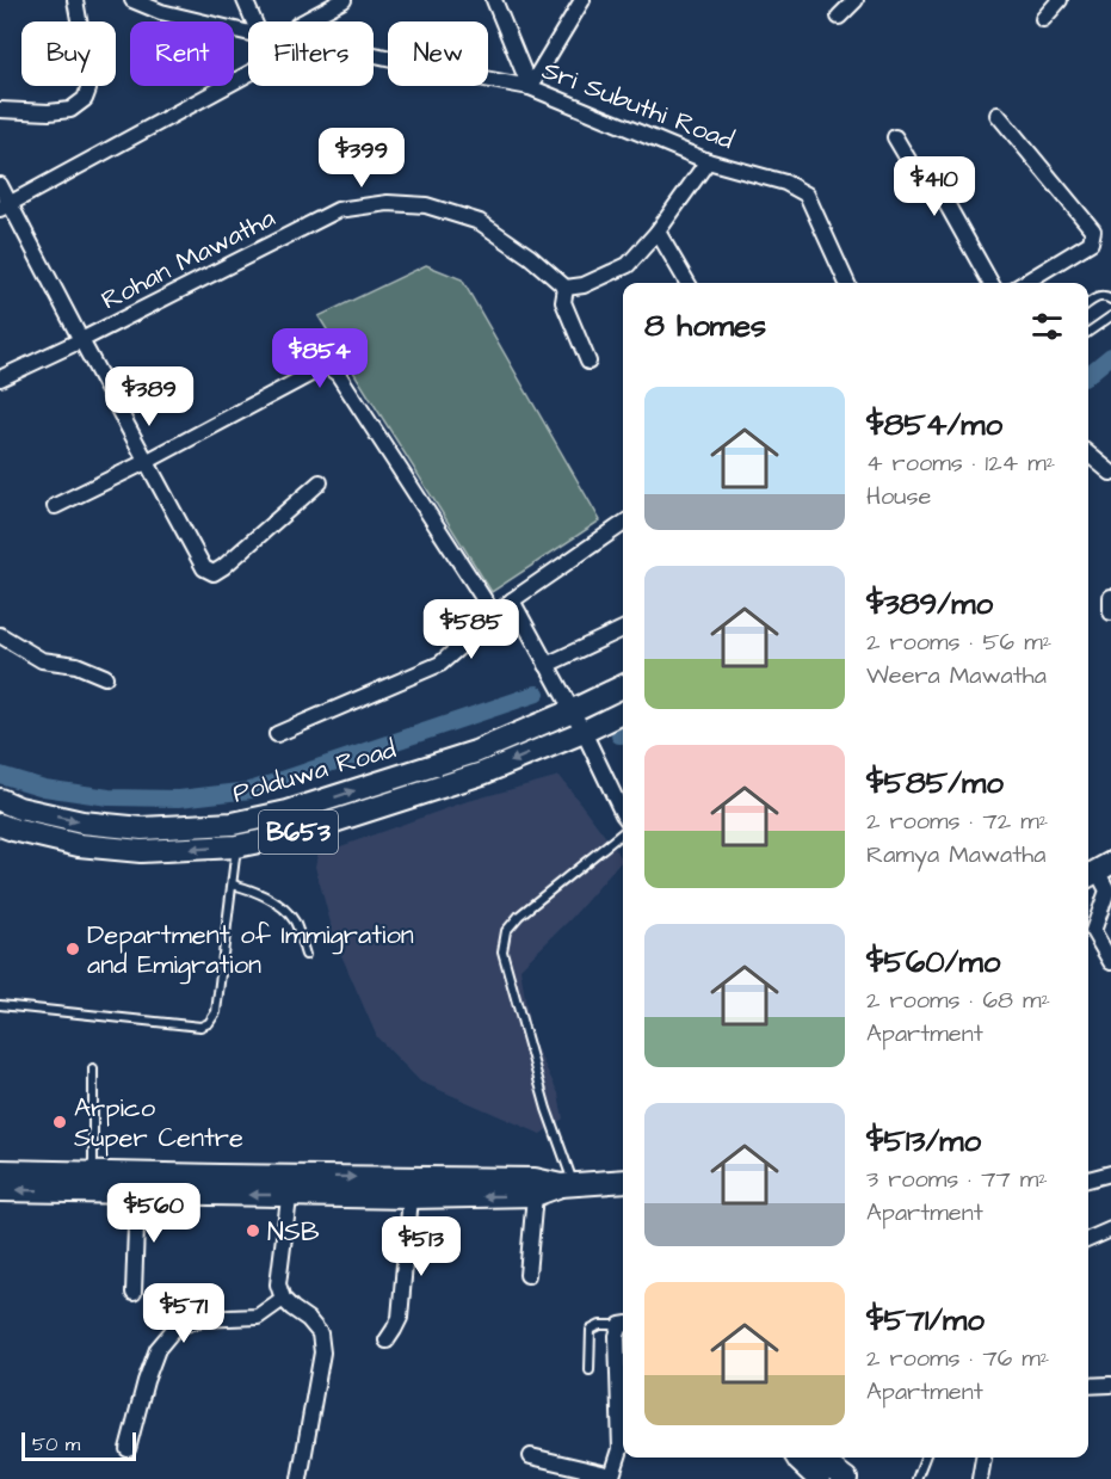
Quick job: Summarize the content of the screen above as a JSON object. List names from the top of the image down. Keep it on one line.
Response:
{"streets":{"main road":["Polduwa Road","B653"],"street":["Sri Subuthi Road","Rohan Mawatha"]},"places":["Department of Immigration and Emigration","Arpico Super Centre","NSB"],"scale_bar":"50 m","page":{"chip":["Buy","Rent","Filters","New"],"price":["$399","$410","$854","$389","$585","$560","$513","$571"],"heading":"8 homes","list":[{"name":"$854/mo","note":"4 rooms · 124 m² · House"},{"name":"$389/mo","note":"2 rooms · 56 m² · Weera Mawatha"},{"name":"$585/mo","note":"2 rooms · 72 m² · Ramya Mawatha"},{"name":"$560/mo","note":"2 rooms · 68 m² · Apartment"},{"name":"$513/mo","note":"3 rooms · 77 m² · Apartment"},{"name":"$571/mo","note":"2 rooms · 76 m² · Apartment"}],"scale":"50 m"}}
